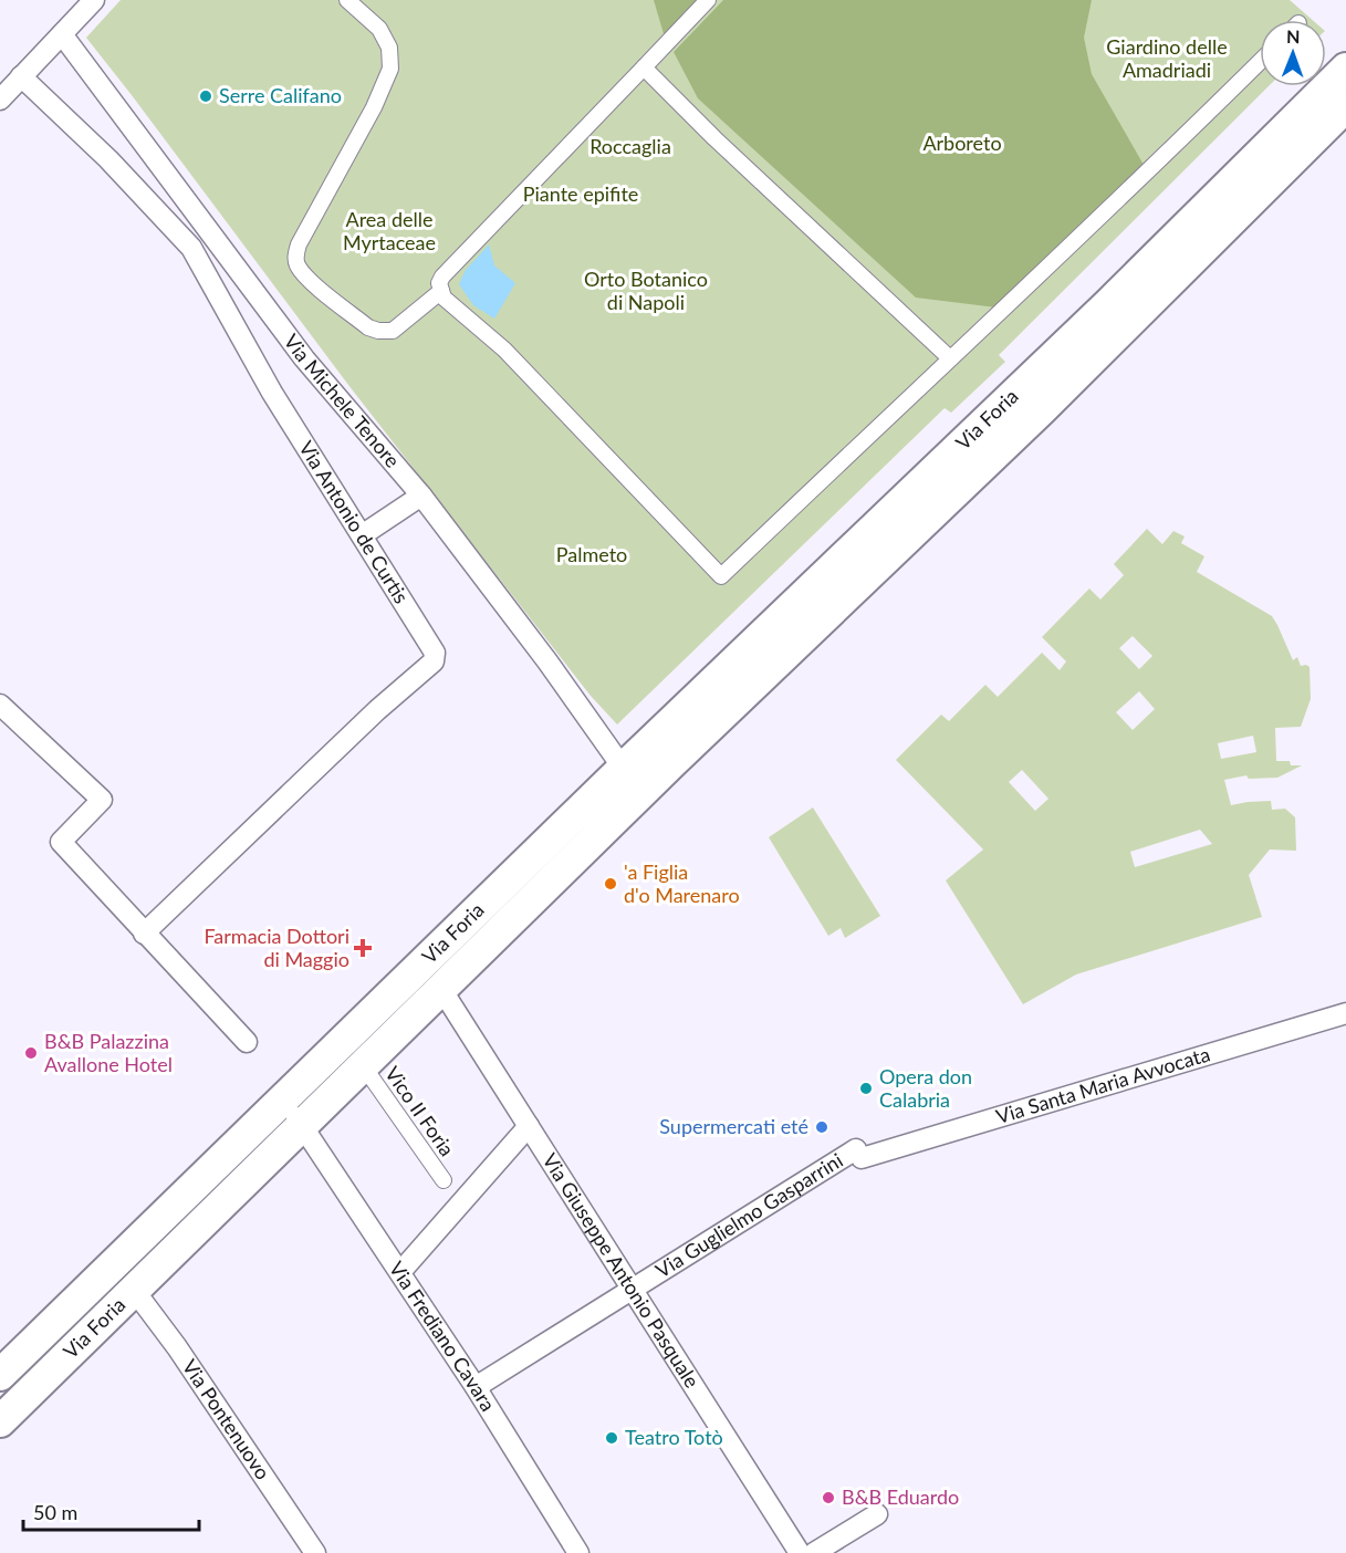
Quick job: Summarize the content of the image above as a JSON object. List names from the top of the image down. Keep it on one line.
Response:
{"streets":{"main road":["Via Foria"],"street":["Via Michele Tenore","Via Antonio de Curtis","Via Santa Maria Avvocata","Vico II Foria","Via Guglielmo Gasparrini","Via Giuseppe Antonio Pasquale","Via Frediano Cavara","Via Pontenuovo"]},"crossings":[["Via Michele Tenore","Via Foria"],["Via Foria","Vico II Foria"],["Via Foria","Via Giuseppe Antonio Pasquale"],["Via Foria","Via Frediano Cavara"],["Via Foria","Via Pontenuovo"],["Via Santa Maria Avvocata","Via Guglielmo Gasparrini"],["Via Guglielmo Gasparrini","Via Giuseppe Antonio Pasquale"],["Via Guglielmo Gasparrini","Via Frediano Cavara"]],"parks":["Giardino delle Amadriadi","Arboreto","Roccaglia","Piante epifite","Area delle Myrtaceae","Orto Botanico di Napoli","Palmeto"],"places":{"other":["Serre Califano","'a Figlia d'o Marenaro","B&B Palazzina Avallone Hotel","Opera don Calabria","Supermercati eté","Teatro Totò","B&B Eduardo"],"health":["Farmacia Dottori di Maggio"]},"scale_bar":"50 m","north":"top"}
